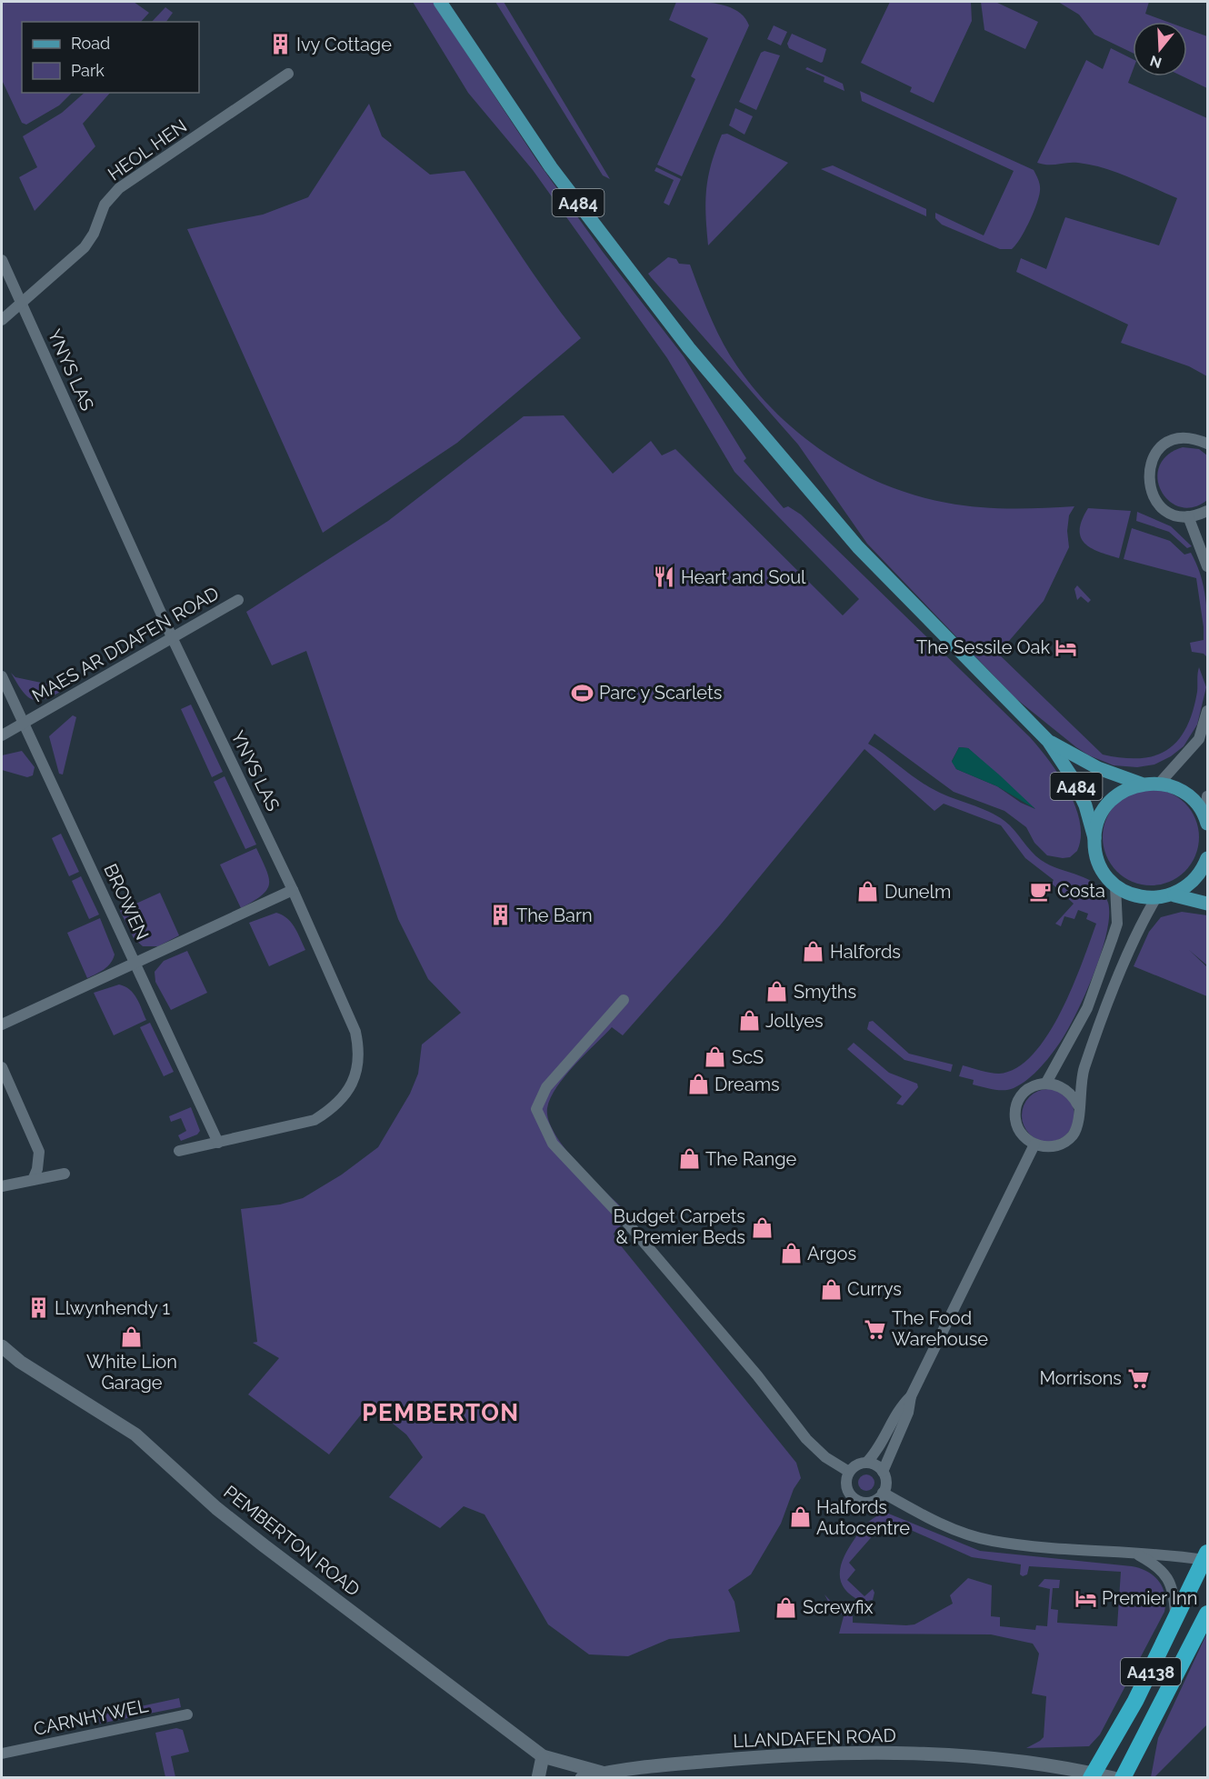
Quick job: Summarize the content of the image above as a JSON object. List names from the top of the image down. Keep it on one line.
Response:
{"streets":{"highway":["A4138"],"main road":["A484","PEMBERTON ROAD","LLANDAFEN ROAD"],"street":["HEOL HEN","YNYS LAS","MAES AR DDAFEN ROAD","BROWEN","CARNHYWEL"]},"crossings":[["HEOL HEN","YNYS LAS"],["YNYS LAS","MAES AR DDAFEN ROAD"],["YNYS LAS","BROWEN"],["MAES AR DDAFEN ROAD","BROWEN"],["A4138","LLANDAFEN ROAD"]],"districts":["PEMBERTON"],"places":{"building":["Ivy Cottage","The Barn","Llwynhendy 1"],"restaurant":["Heart and Soul"],"hotel":["The Sessile Oak","Premier Inn"],"sports":["Parc y Scarlets"],"cafe":["Costa"],"shop":["Dunelm","Halfords","Smyths","Jollyes","ScS","Dreams","The Range","Budget Carpets & Premier Beds","Argos","Currys","White Lion Garage","Halfords Autocentre","Screwfix"],"supermarket":["The Food Warehouse","Morrisons"]},"legend":["Road","Park"],"north":"bottom"}
